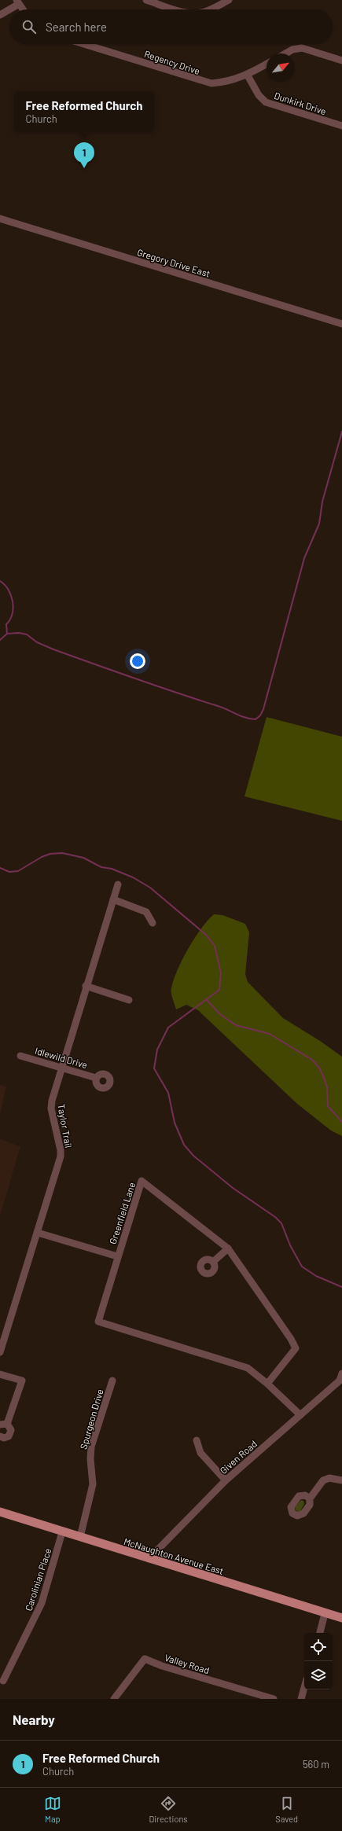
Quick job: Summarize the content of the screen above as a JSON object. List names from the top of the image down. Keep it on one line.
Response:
{"streets":{"main road":["McNaughton Avenue East"],"street":["Regency Drive","Dunkirk Drive","Gregory Drive East","Idlewild Drive","Taylor Trail","Greenfield Lane","Spurgeon Drive","Given Road","Carolinian Place","Valley Road"]},"crossings":[["Regency Drive","Dunkirk Drive"],["Idlewild Drive","Taylor Trail"],["Greenfield Lane","Given Road"],["Spurgeon Drive","McNaughton Avenue East"],["Given Road","McNaughton Avenue East"],["McNaughton Avenue East","Carolinian Place"]],"north":"top right","page":{"search":"Search here","popup":["Free Reformed Church","Church"],"pins":"1","heading":"Nearby","list":[{"mark":"1","name":"Free Reformed Church","note":"Church","value":"560 m"}],"nav":["Map","Directions","Saved"]}}
